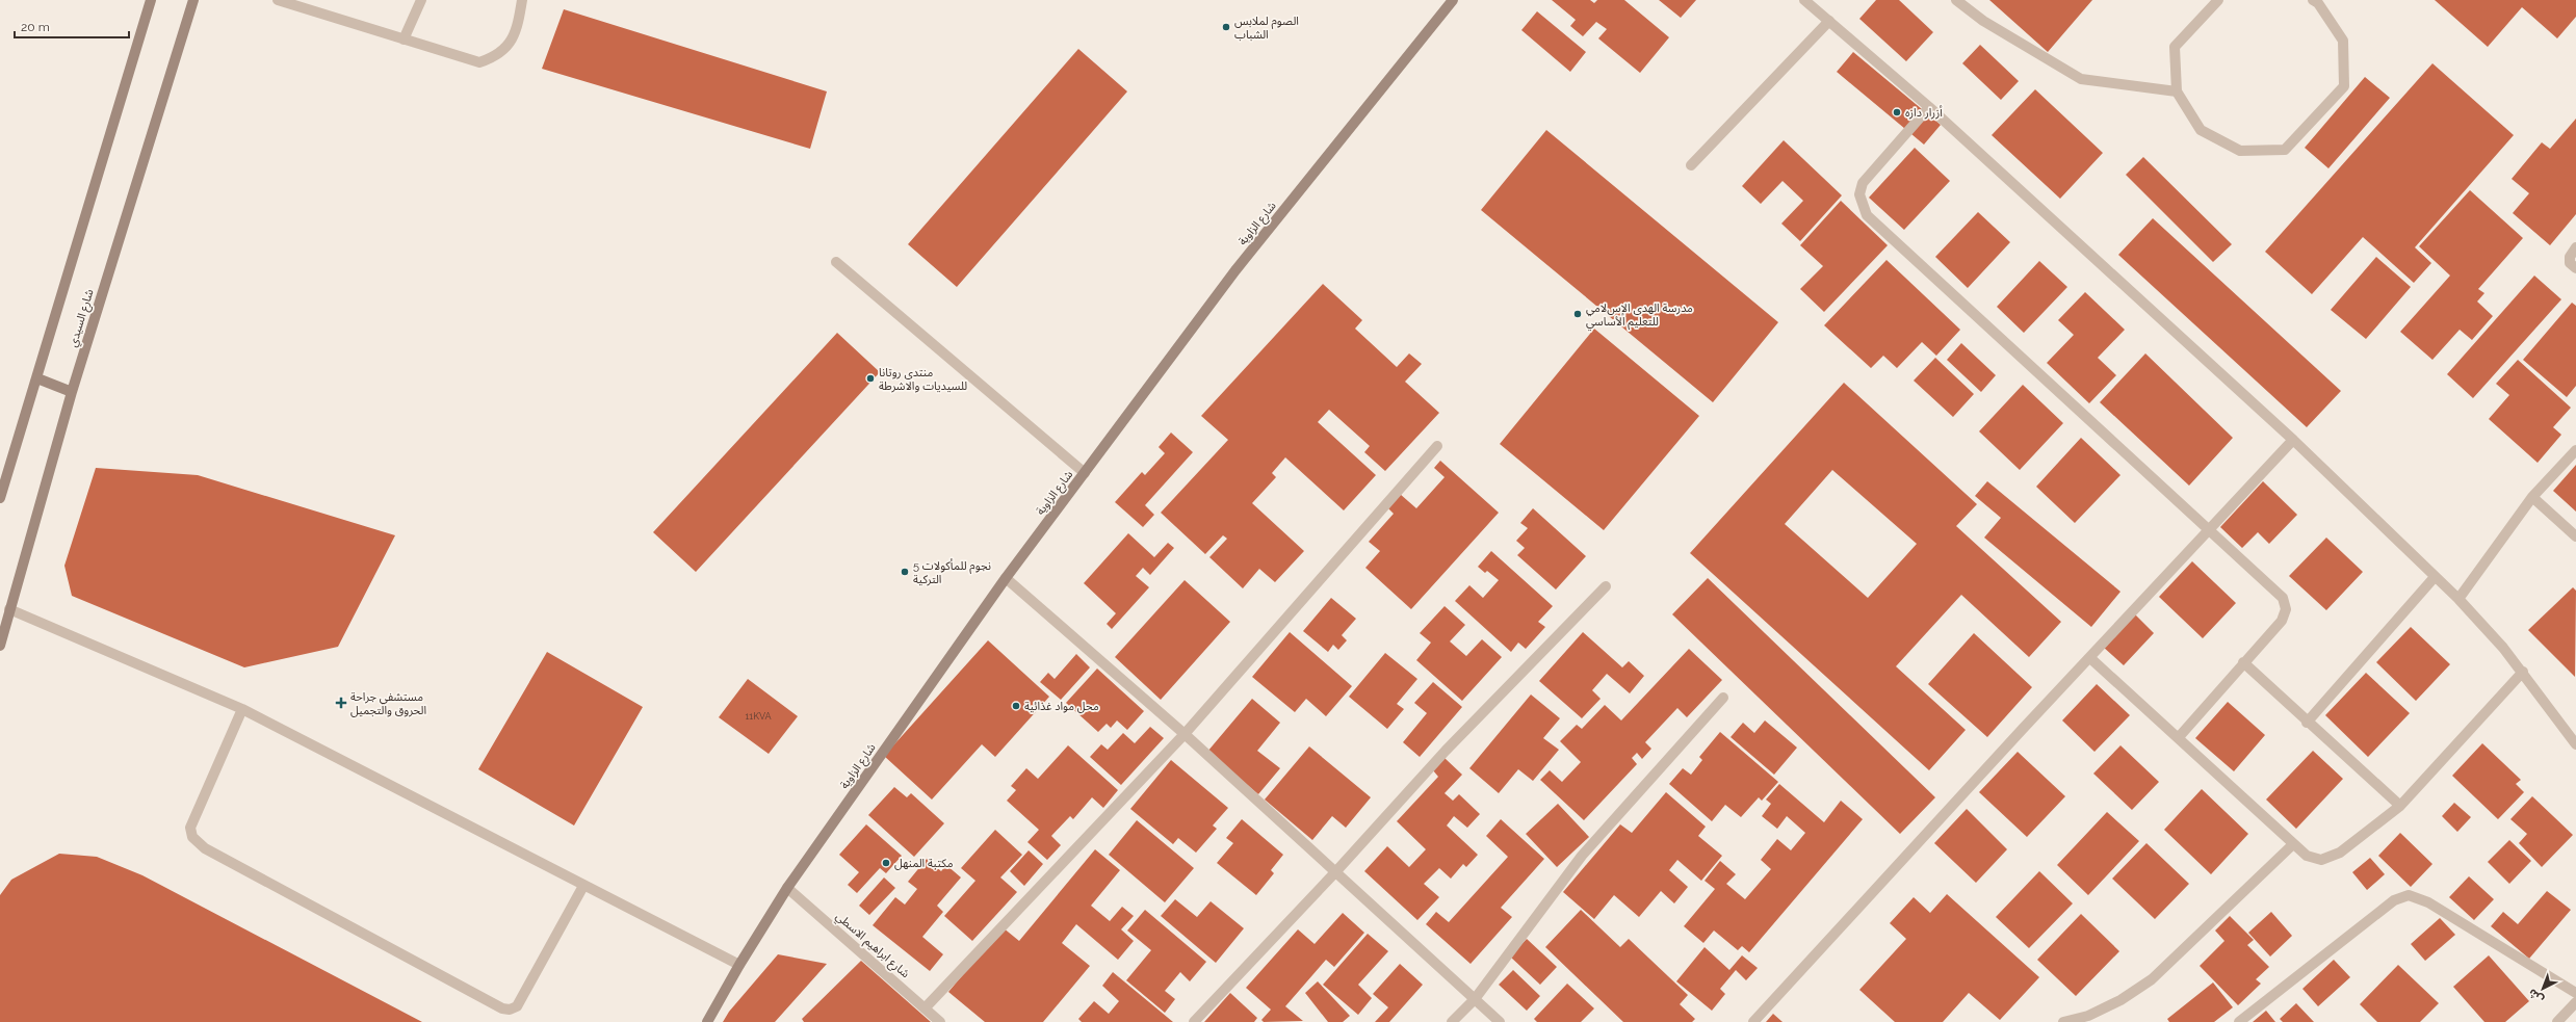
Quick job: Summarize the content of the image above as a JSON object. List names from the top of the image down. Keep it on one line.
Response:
{"streets":{"main road":["شارع الزاوية","شارع السيدي"],"street":["شارع ابراهيم الاسطي"]},"crossings":[["شارع الزاوية","شارع ابراهيم الاسطي"]],"places":{"other":["الصوم لملابس الشباب","أزرار دازه","مدرسة الهدى الإسﻻمي للتعليم الأساسي","منتدى روتانا للسيديات والاشرطة","5 نجوم للمأكولات التركية","محل مواد غذائية","مكتبة المنهل"],"health":["مستشفي جراحة الحروق والتجميل"]},"house_numbers":["11KVA"],"scale_bar":"20 m","north":"bottom left"}
